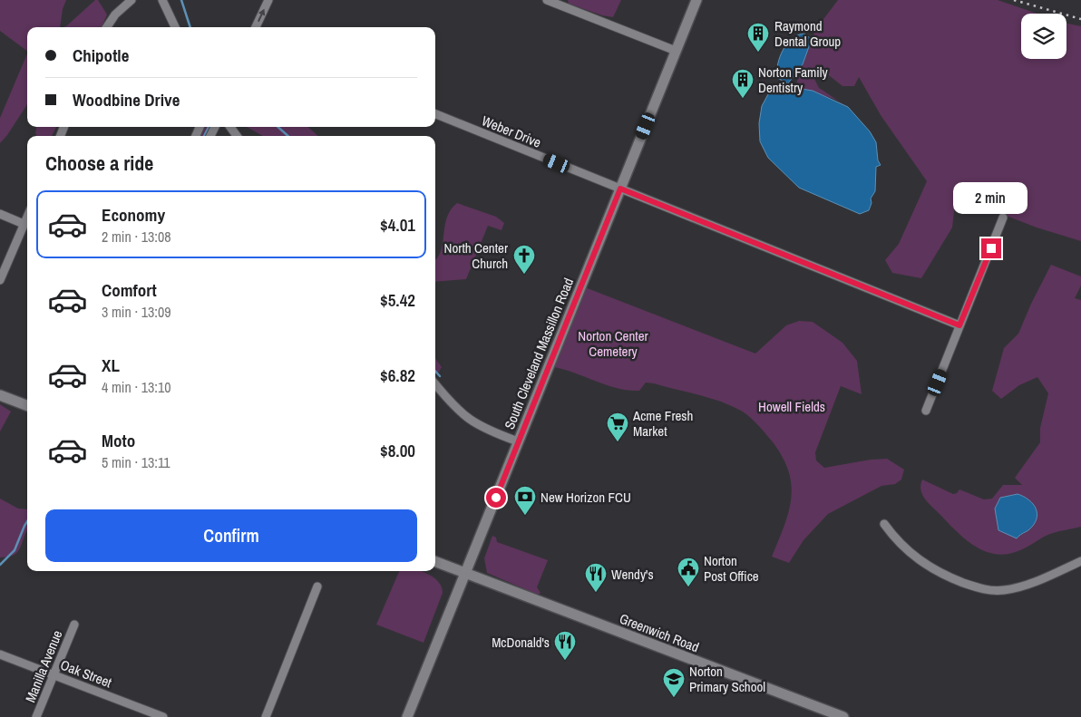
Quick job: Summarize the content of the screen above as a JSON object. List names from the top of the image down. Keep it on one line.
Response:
{"streets":{"main road":["South Cleveland Massillon Road","Greenwich Road"],"street":["Weber Drive","Manilla Avenue","Oak Street"]},"crossings":[["Weber Drive","South Cleveland Massillon Road"],["South Cleveland Massillon Road","Greenwich Road"],["Manilla Avenue","Oak Street"]],"parks":["Norton Center Cemetery","Howell Fields"],"places":{"building":["Raymond Dental Group","Norton Family Dentistry"],"church":["North Center Church"],"supermarket":["Acme Fresh Market"],"bank":["New Horizon FCU"],"public building":["Norton Post Office"],"restaurant":["Wendy's","McDonald's"],"school or university":["Norton Primary School"]},"page":{"banner":["Chipotle","Woodbine Drive"],"heading":"Choose a ride","bubble":"2 min","list":[{"name":"Economy","note":"2 min · 13:08","value":"$4.01"},{"name":"Comfort","note":"3 min · 13:09","value":"$5.42"},{"name":"XL","note":"4 min · 13:10","value":"$6.82"},{"name":"Moto","note":"5 min · 13:11","value":"$8.00"}],"buttons":"Confirm"}}
